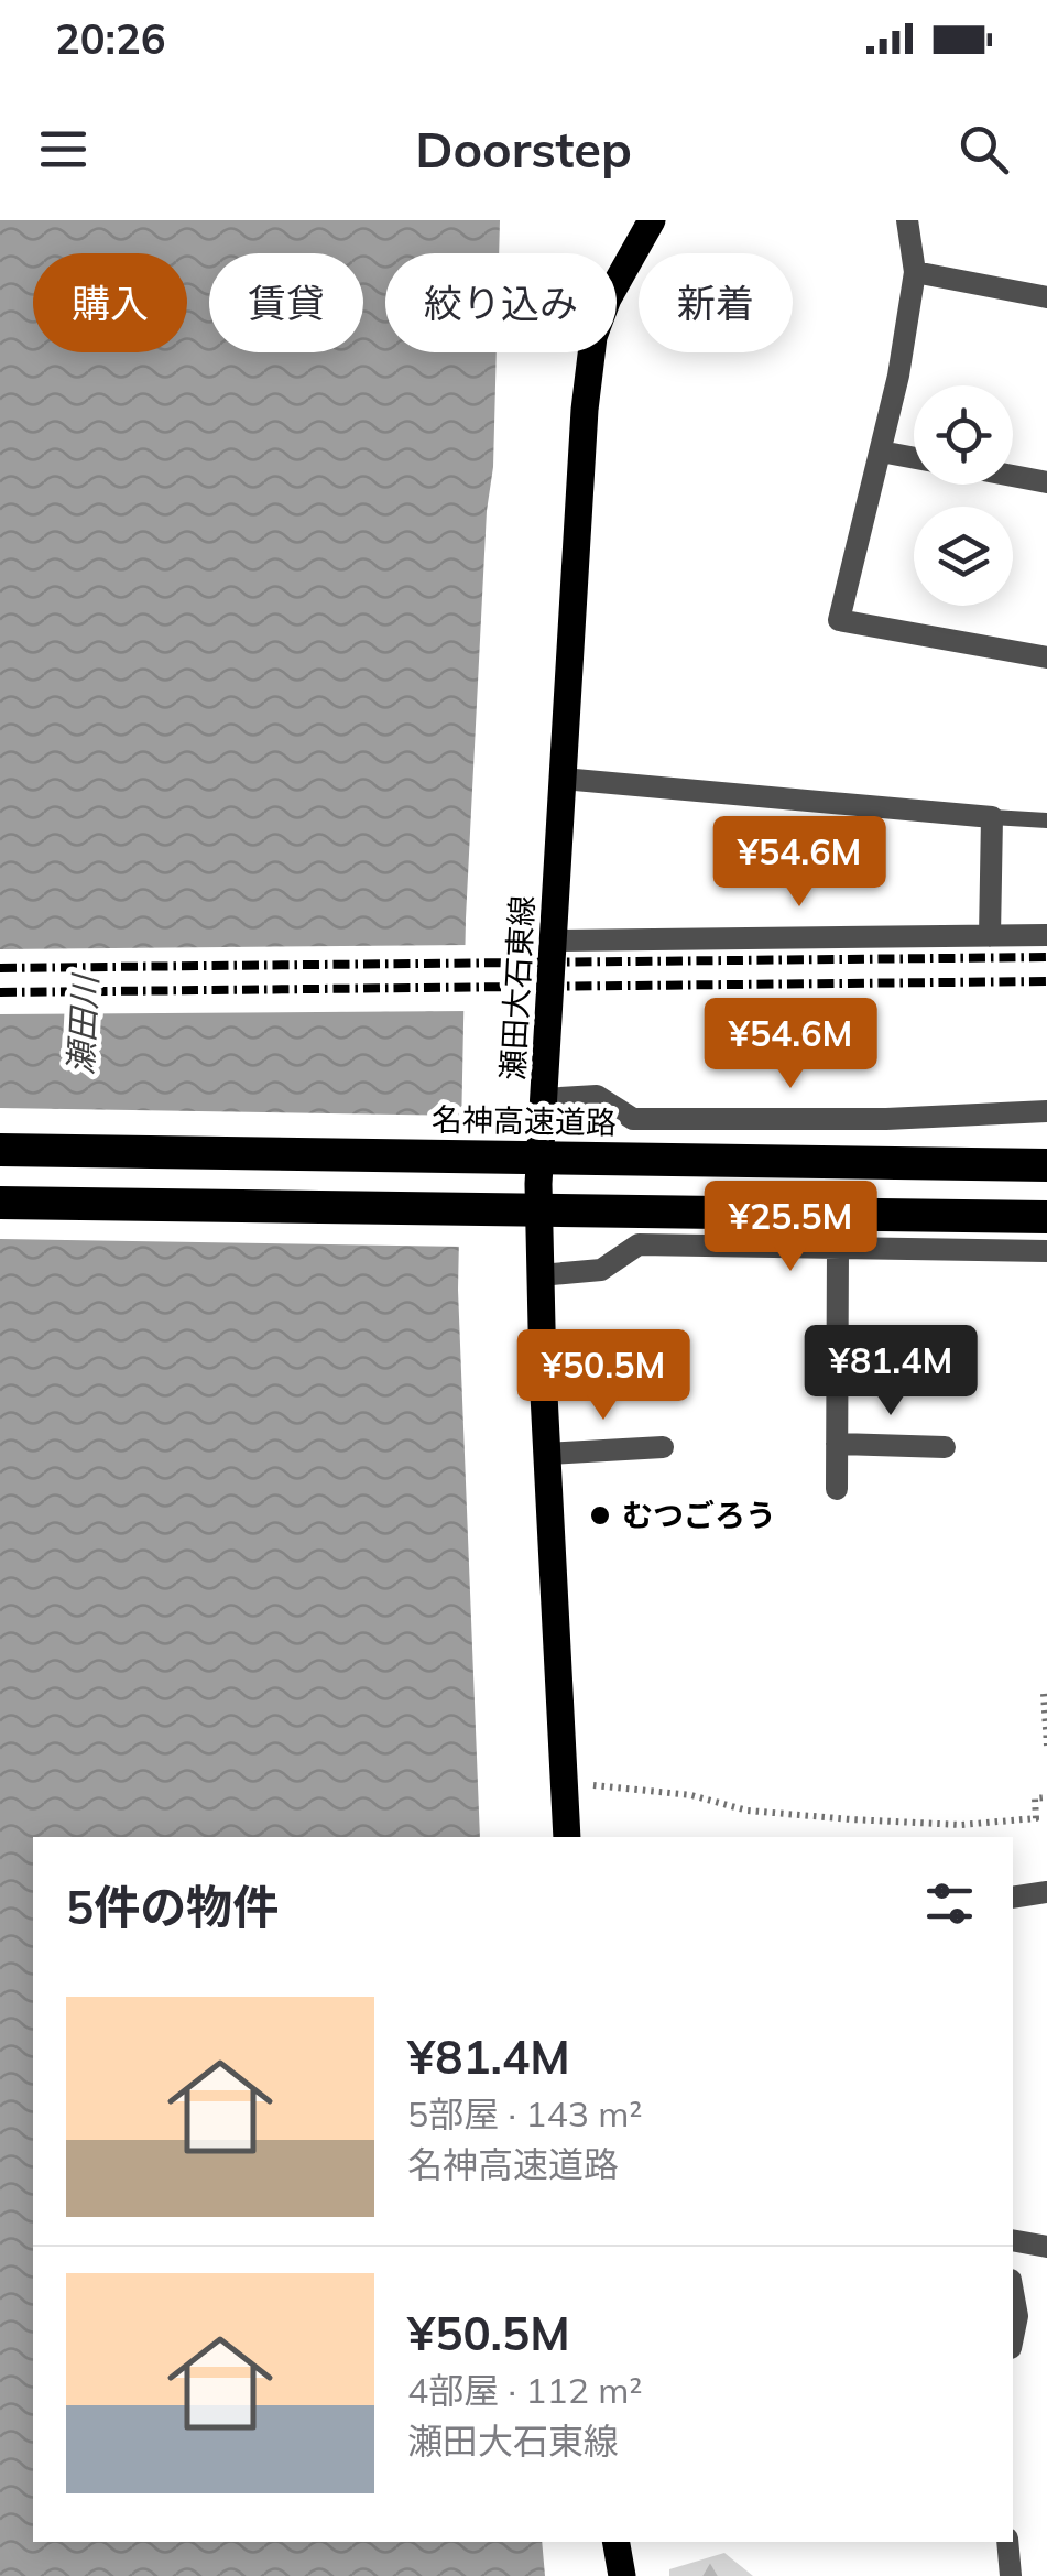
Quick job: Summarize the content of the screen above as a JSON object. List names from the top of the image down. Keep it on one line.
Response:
{"streets":{"highway":["名神高速道路"],"main road":["瀬田大石東線"]},"water":["瀬田川"],"places":["むつごろう"],"page":{"status":"20:26","header":"Doorstep","chip":["購入","賃貸","絞り込み","新着"],"price":["¥54.6M","¥54.6M","¥25.5M","¥81.4M","¥50.5M"],"heading":"5件の物件","list":[{"name":"¥81.4M","note":"5部屋 · 143 m² · 名神高速道路"},{"name":"¥50.5M","note":"4部屋 · 112 m² · 瀬田大石東線"}]}}
